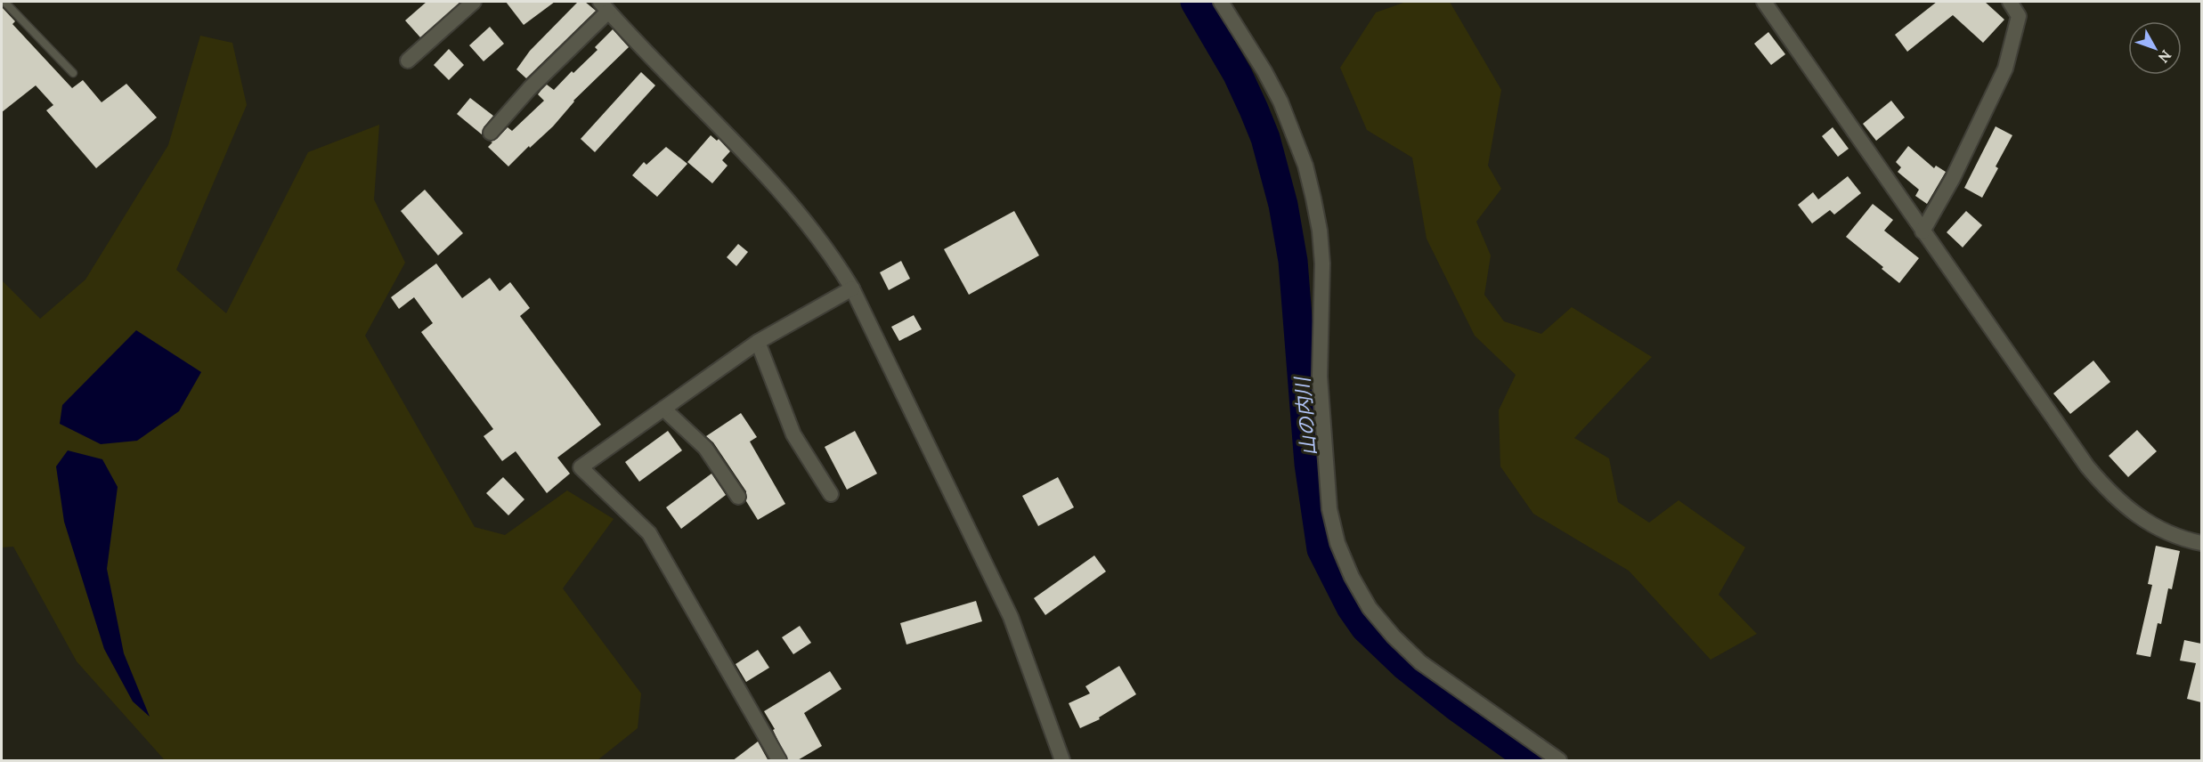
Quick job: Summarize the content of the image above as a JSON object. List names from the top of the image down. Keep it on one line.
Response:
{"water":["山の内川"],"north":"bottom right"}
